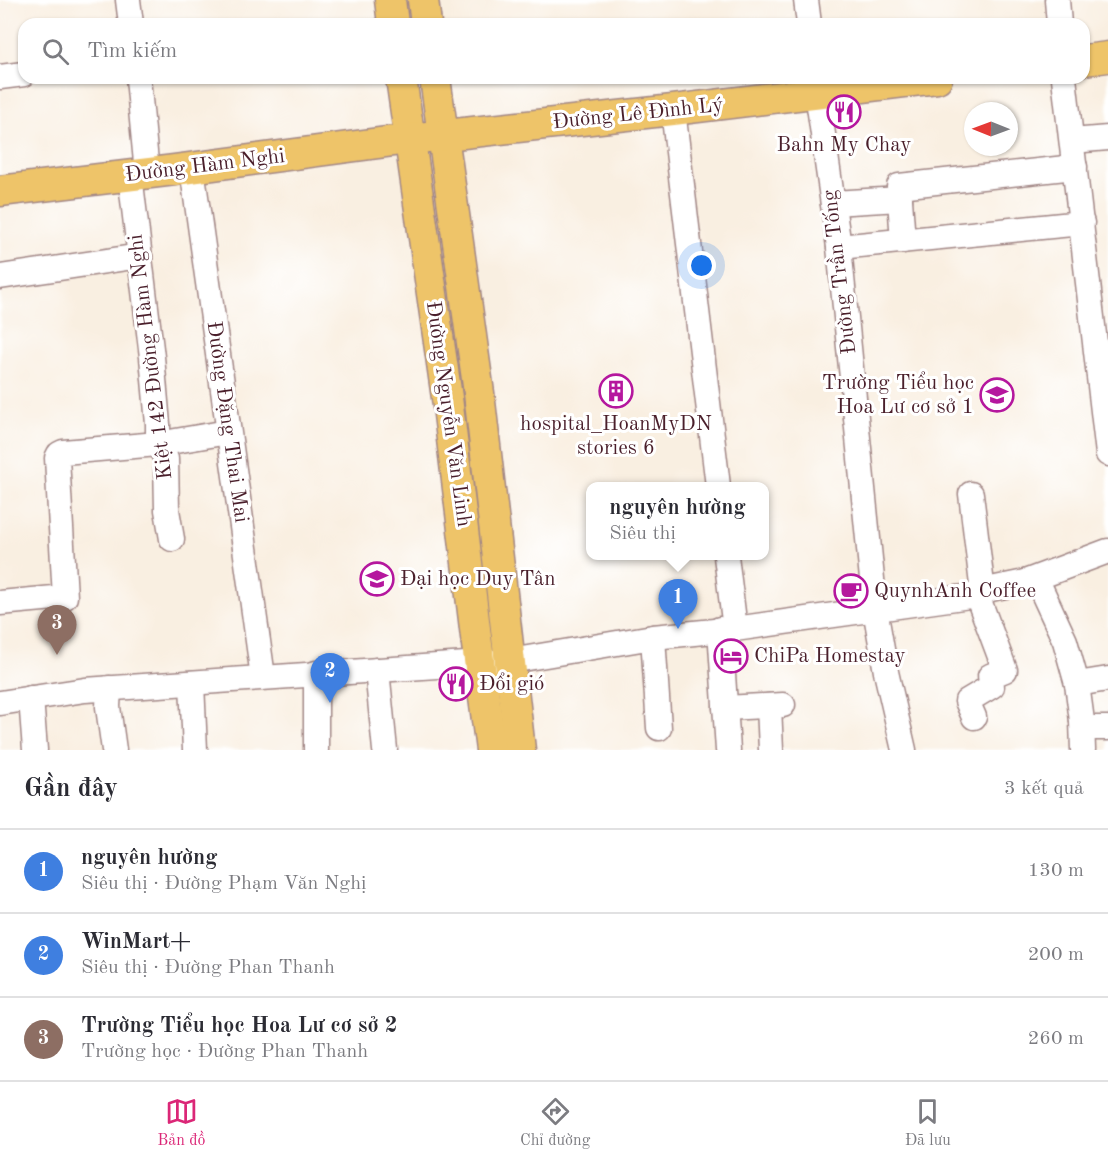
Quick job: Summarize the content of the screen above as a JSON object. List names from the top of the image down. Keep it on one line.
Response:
{"streets":{"main road":["Đường Lê Đình Lý","Đường Hàm Nghi","Đường Nguyễn Văn Linh"],"street":["Đường Trần Tống","Kiệt 142 Đường Hàm Nghi","Đường Đặng Thai Mai"]},"crossings":[["Đường Lê Đình Lý","Đường Hàm Nghi"],["Đường Lê Đình Lý","Đường Trần Tống"],["Đường Lê Đình Lý","Đường Nguyễn Văn Linh"],["Đường Hàm Nghi","Kiệt 142 Đường Hàm Nghi"],["Đường Hàm Nghi","Đường Nguyễn Văn Linh"],["Đường Hàm Nghi","Đường Đặng Thai Mai"]],"places":{"restaurant":["Bahn My Chay","Đổi gió"],"building":["hospital_HoanMyDN stories 6"],"school or university":["Trường Tiểu học Hoa Lư cơ sở 1","Đại học Duy Tân"],"cafe":["QuynhAnh Coffee"],"hotel":["ChiPa Homestay"]},"north":"left","page":{"search":"Tìm kiếm","popup":["nguyên hường","Siêu thị"],"pins":["1","3","2"],"heading":["Gần đây","3 kết quả"],"list":[{"mark":"1","name":"nguyên hường","note":"Siêu thị · Đường Phạm Văn Nghị","value":"130 m"},{"mark":"2","name":"WinMart+","note":"Siêu thị · Đường Phan Thanh","value":"200 m"},{"mark":"3","name":"Trường Tiểu học Hoa Lư cơ sở 2","note":"Trường học · Đường Phan Thanh","value":"260 m"}],"nav":["Bản đồ","Chỉ đường","Đã lưu"]}}
